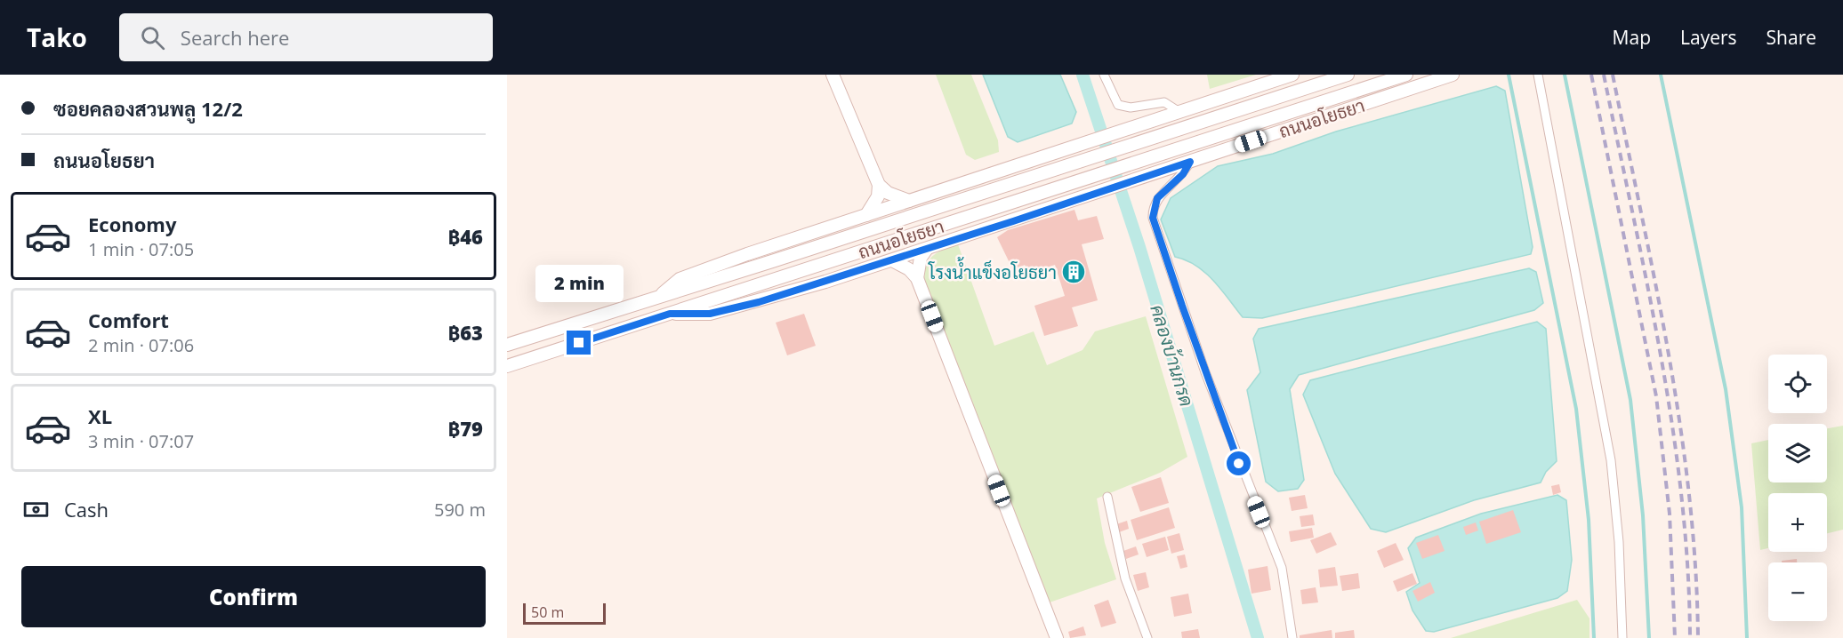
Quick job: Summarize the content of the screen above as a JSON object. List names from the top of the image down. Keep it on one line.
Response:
{"streets":{"street":["ถนนอโยธยา"]},"water":["คลองบ้านกรด"],"places":{"building":["โรงน้ำแข็งอโยธยา"]},"scale_bar":"50 m","page":{"header":"Tako","search":"Search here","nav":["Map","Layers","Share"],"banner":["ซอยคลองสวนพลู 12/2","ถนนอโยธยา"],"list":[{"name":"Economy","note":"1 min · 07:05","value":"฿46"},{"name":"Comfort","note":"2 min · 07:06","value":"฿63"},{"name":"XL","note":"3 min · 07:07","value":"฿79"}],"bubble":"2 min","map_buttons":["+","−"],"pay":["Cash","590 m"],"buttons":"Confirm","scale":"50 m"}}
